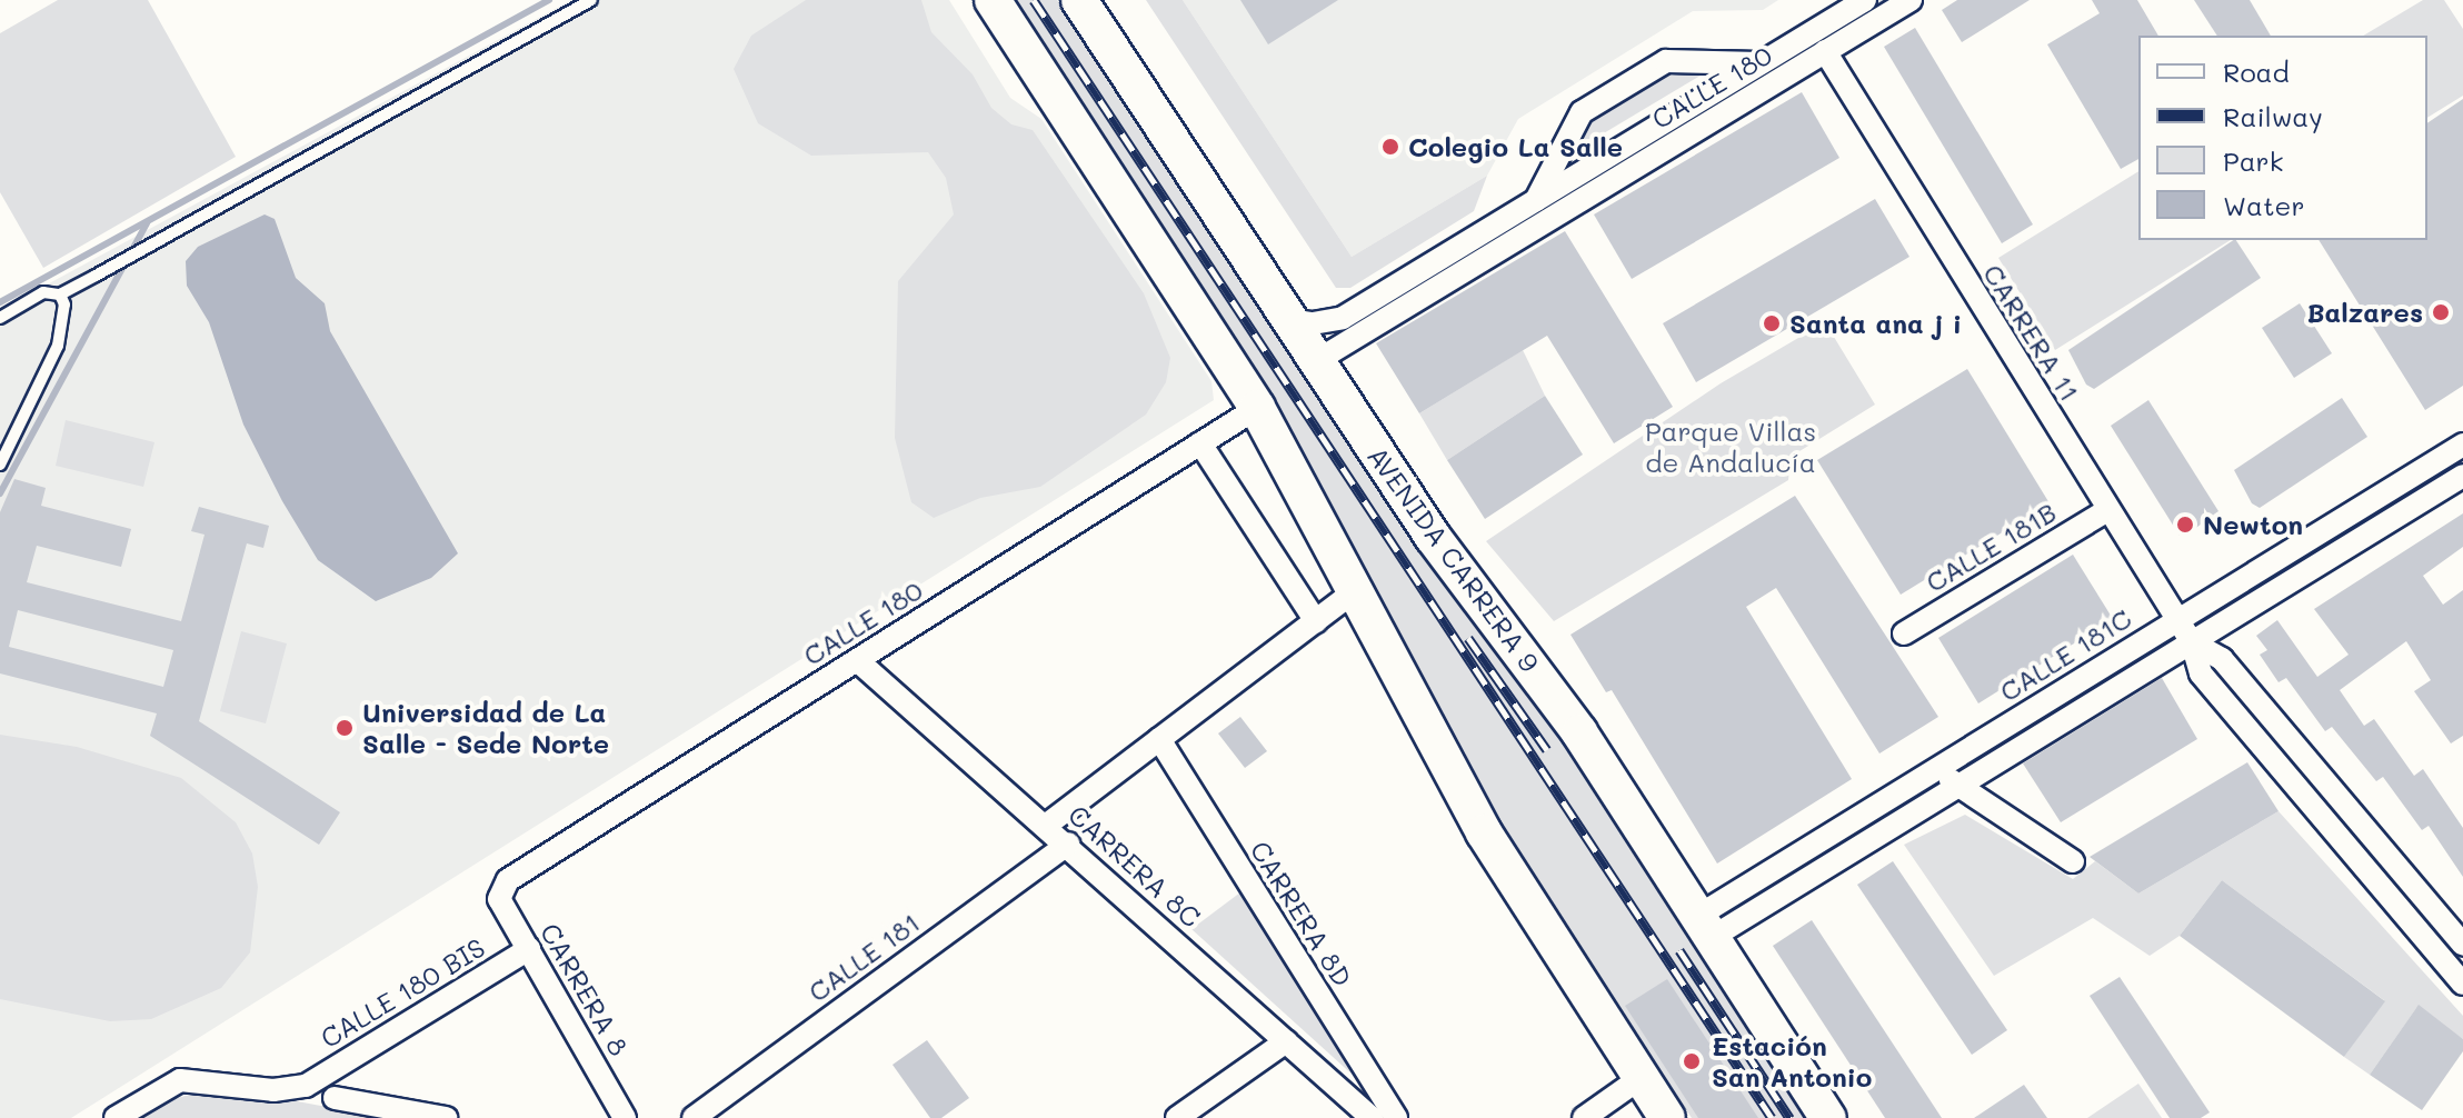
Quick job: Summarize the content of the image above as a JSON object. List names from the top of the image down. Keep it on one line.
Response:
{"streets":{"main road":["AVENIDA CARRERA 9"],"street":["CALLE 180","CARRERA 11","CALLE 181B","CALLE 181C","CARRERA 8C","CARRERA 8D","CALLE 181","CARRERA 8","CALLE 180 BIS"]},"crossings":[["CALLE 180","CARRERA 11"],["CALLE 180","AVENIDA CARRERA 9"],["CALLE 180","CARRERA 8C"],["CALLE 180","CARRERA 8"],["CARRERA 11","CALLE 181B"],["CARRERA 11","CALLE 181C"],["AVENIDA CARRERA 9","CALLE 181C"],["CARRERA 8C","CALLE 181"],["CARRERA 8","CALLE 180 BIS"]],"parks":["Parque Villas de Andalucía"],"places":["Colegio La Salle","Balzares","Santa ana j i","Newton","Universidad de La Salle - Sede Norte","Estación San Antonio"],"legend":["Road","Railway","Park","Water"]}
